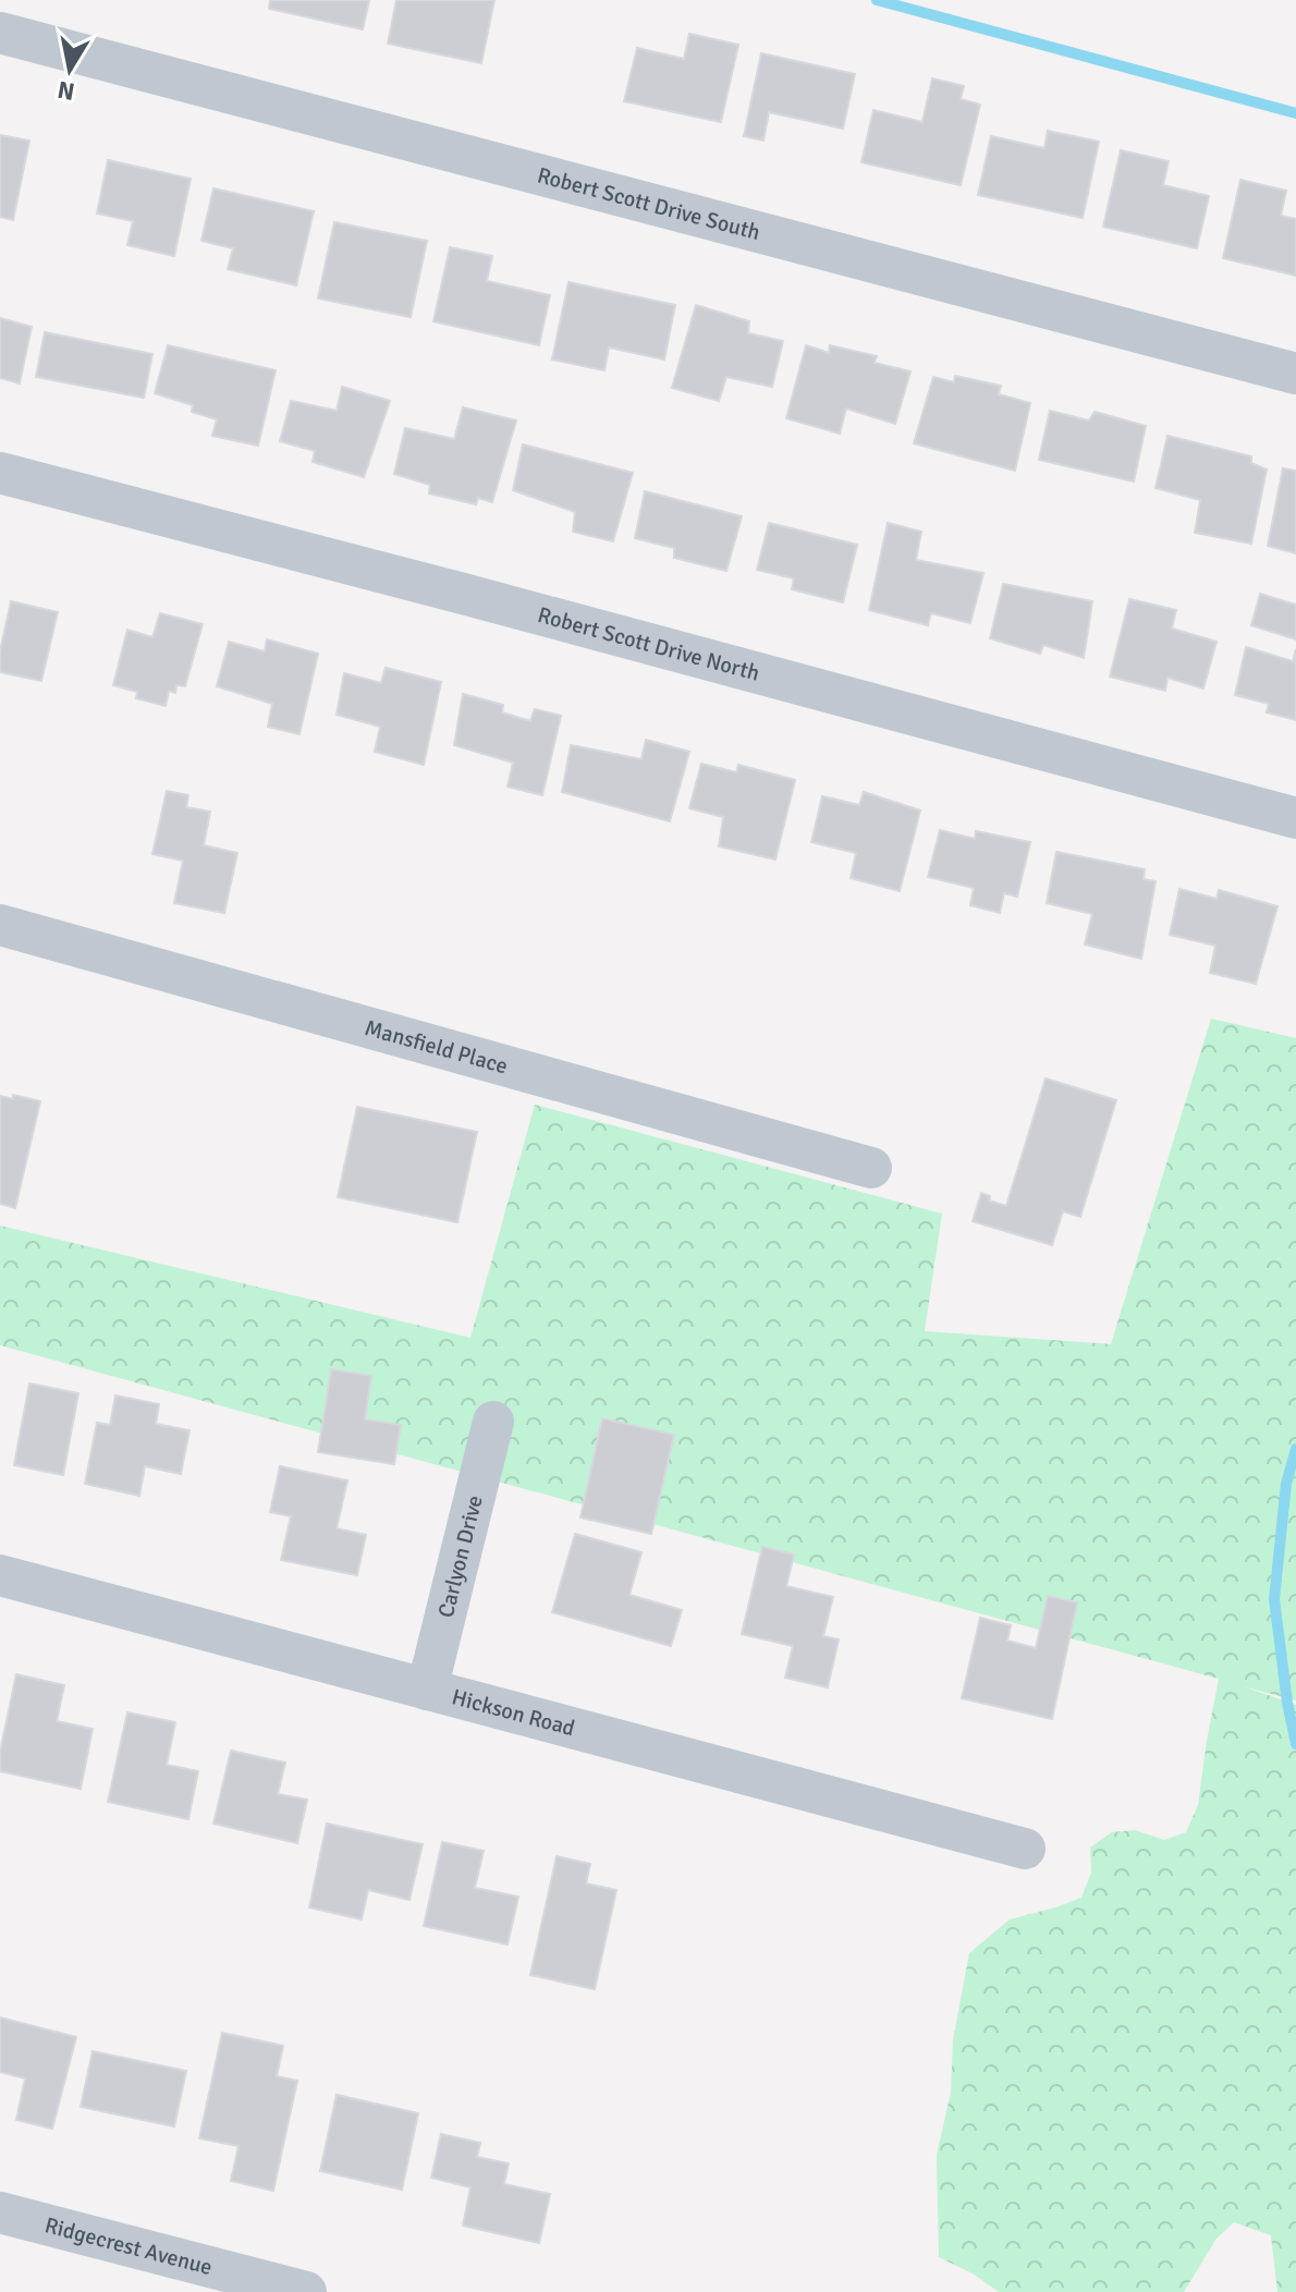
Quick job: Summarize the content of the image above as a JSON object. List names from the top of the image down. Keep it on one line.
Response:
{"streets":{"street":["Robert Scott Drive South","Robert Scott Drive North","Mansfield Place","Carlyon Drive","Hickson Road","Ridgecrest Avenue"]},"crossings":[["Carlyon Drive","Hickson Road"]],"north":"bottom"}
